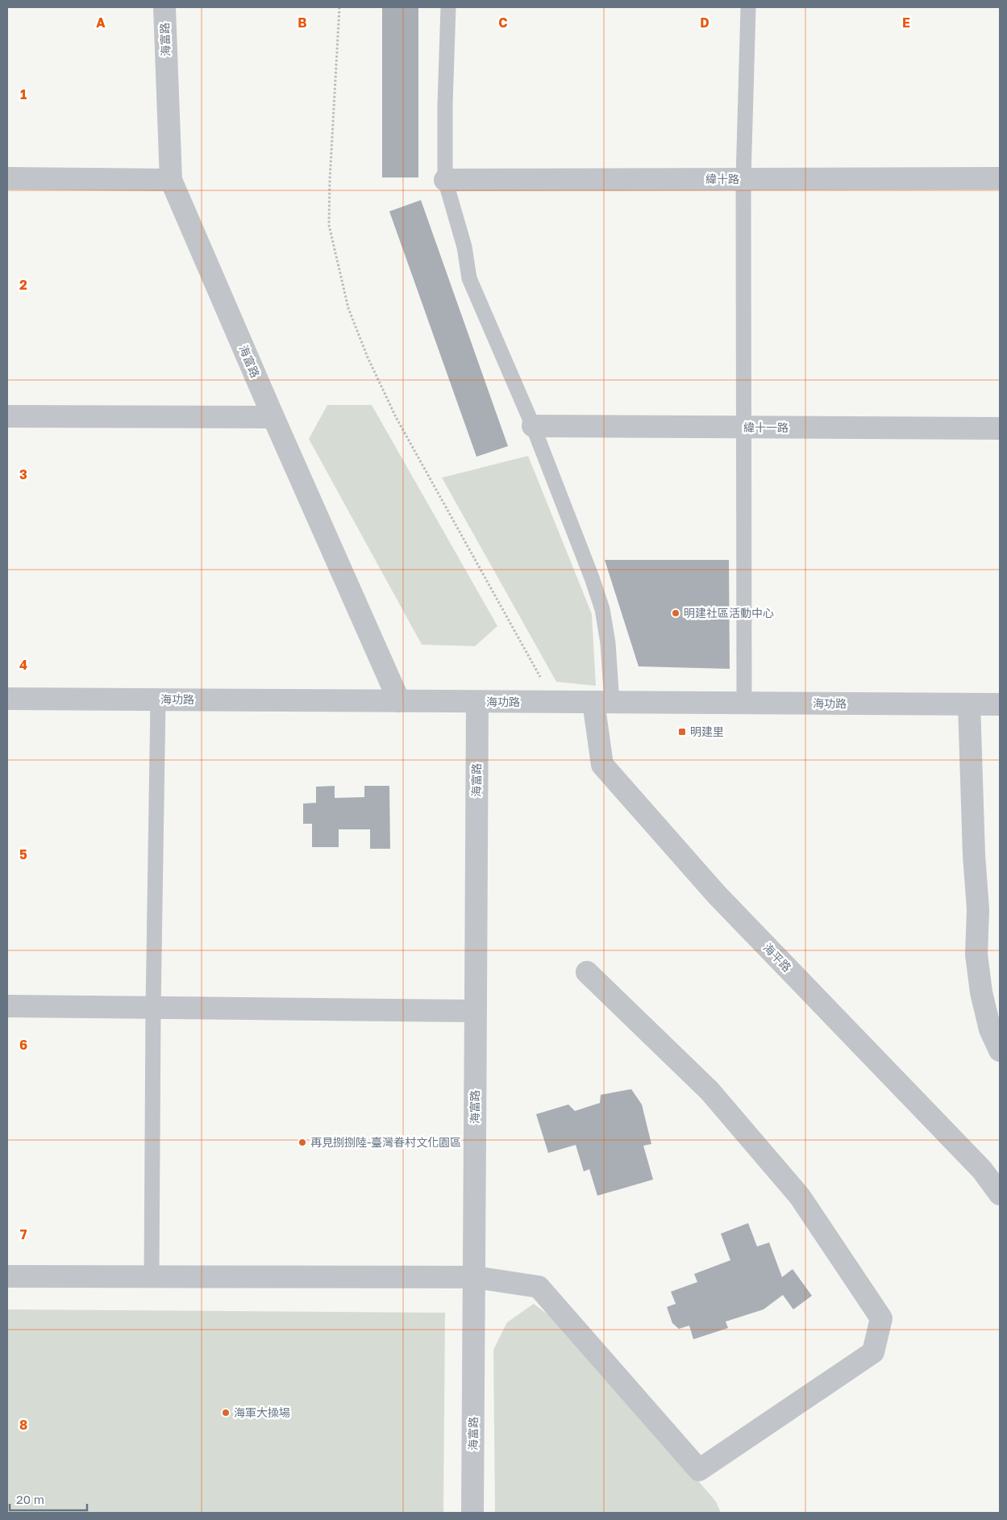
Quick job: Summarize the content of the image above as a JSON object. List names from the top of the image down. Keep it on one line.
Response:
{"streets":{"street":["海富路","緯十路","緯十一路","海功路","海平路"]},"crossings":[["海富路","海功路"],["海功路","海平路"]],"places":{"other":["明建社區活動中心","再見捌捌陸-臺灣眷村文化園區","海軍大操場"],"transit":["明建里"]},"scale_bar":"20 m","grid":{"columns":["A","B","C","D","E"],"rows":["1","2","3","4","5","6","7","8"]}}
